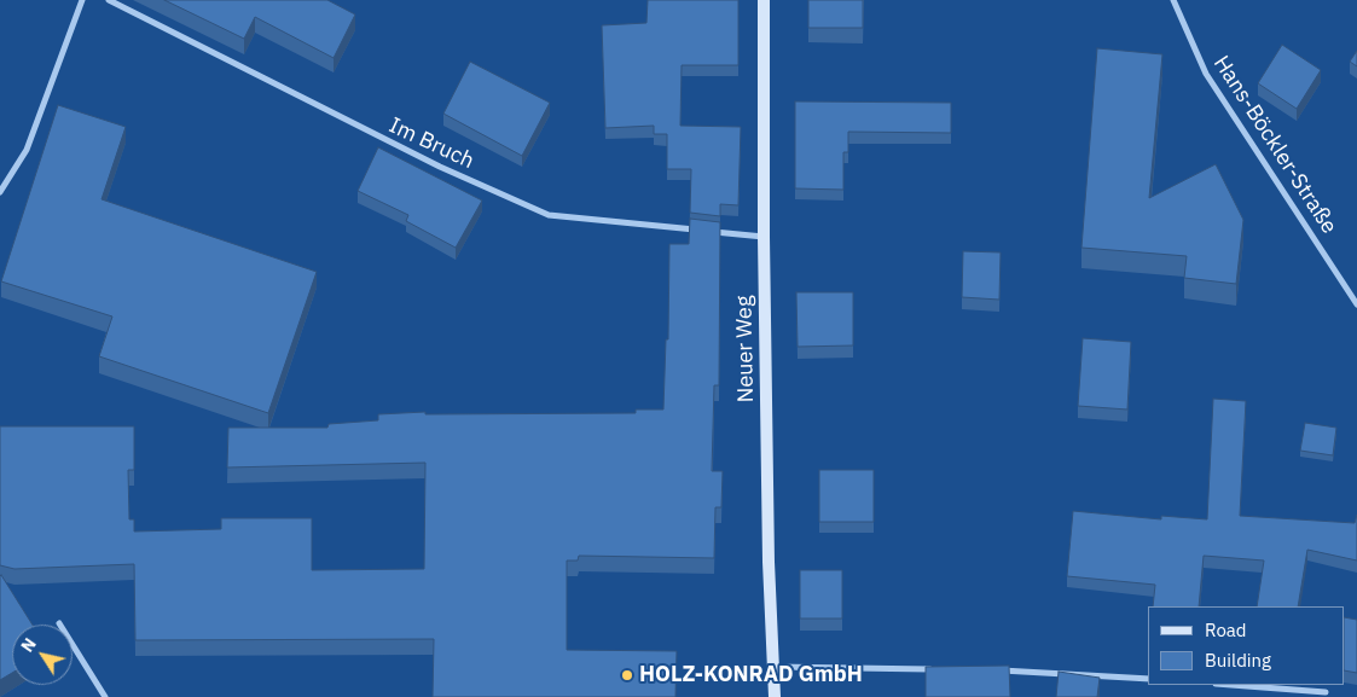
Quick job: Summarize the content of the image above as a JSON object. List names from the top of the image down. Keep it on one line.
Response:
{"streets":{"street":["Im Bruch","Hans-Böckler-Straße","Neuer Weg"]},"crossings":[["Im Bruch","Neuer Weg"]],"places":["HOLZ-KONRAD GmbH"],"legend":["Road","Building"],"north":"top left"}
